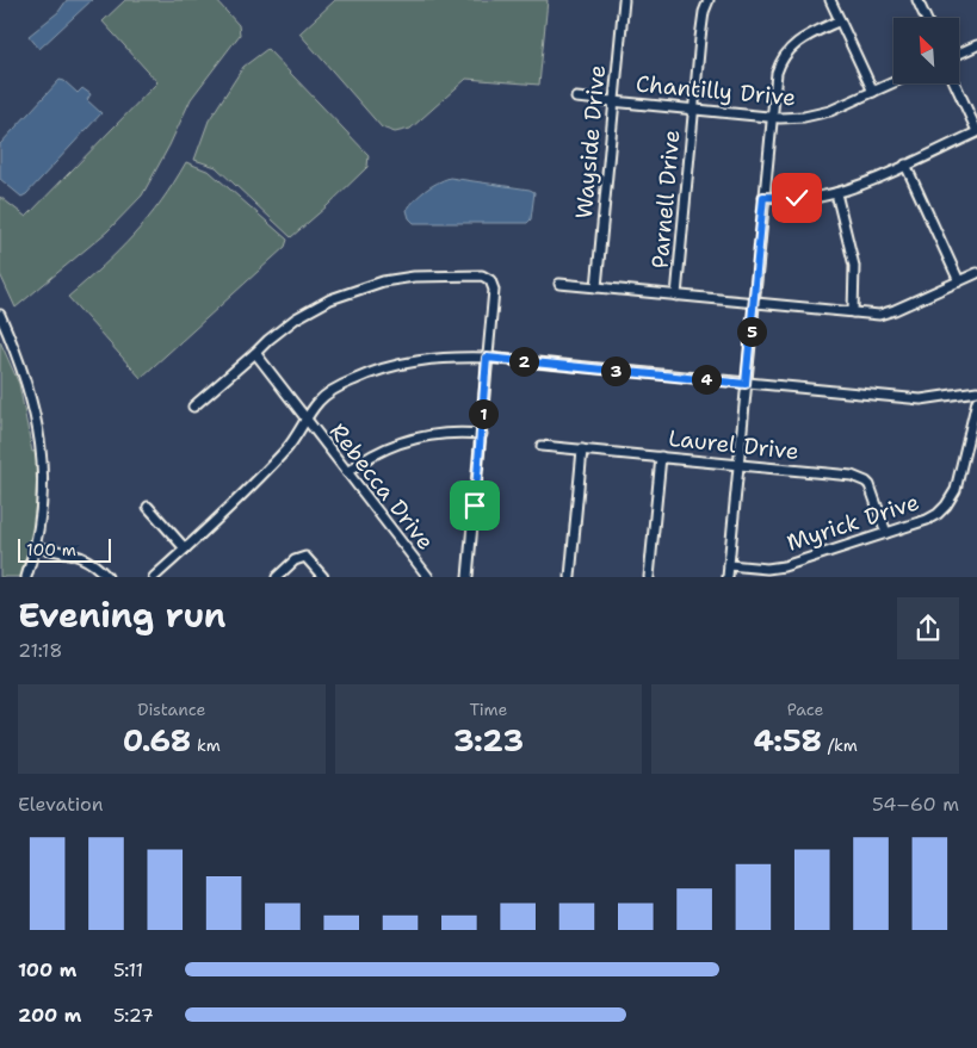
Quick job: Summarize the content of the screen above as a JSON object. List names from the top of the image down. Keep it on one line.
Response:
{"streets":{"street":["Chantilly Drive","Wayside Drive","Parnell Drive","Laurel Drive","Rebecca Drive","Myrick Drive"]},"crossings":[["Chantilly Drive","Wayside Drive"],["Chantilly Drive","Parnell Drive"],["Laurel Drive","Myrick Drive"]],"scale_bar":"100 m","north":"top left","page":{"pins":["5","2","3","4","1"],"scale":"100 m","heading":["Evening run","21:18"],"stats":[["Distance","0.68 km"],["Time","3:23"],["Pace","4:58 /km"]],"chart":["Elevation","54–60 m"],"list":[{"name":"100 m","note":"5:11"},{"name":"200 m","note":"5:27"}]}}
